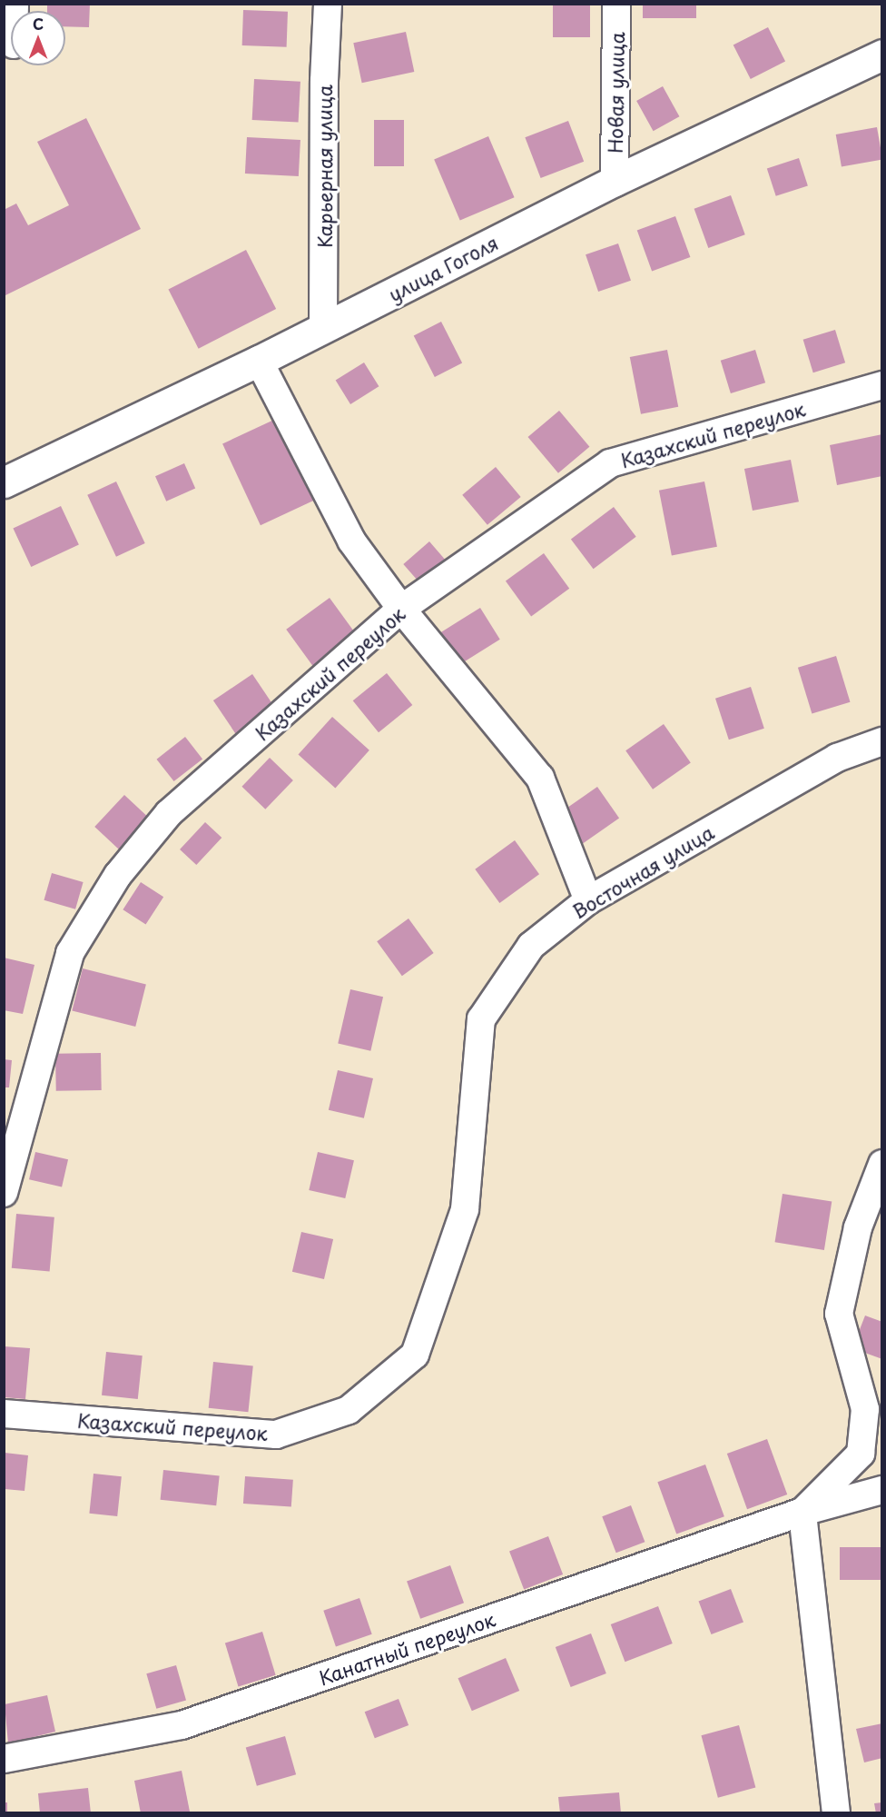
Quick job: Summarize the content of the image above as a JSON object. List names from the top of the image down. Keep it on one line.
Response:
{"streets":{"street":["Новая улица","Карьерная улица","улица Гоголя","Казахский переулок","Восточная улица","Канатный переулок"]},"crossings":[["Новая улица","улица Гоголя"],["Карьерная улица","улица Гоголя"],["Казахский переулок","Восточная улица"]],"north":"top"}
